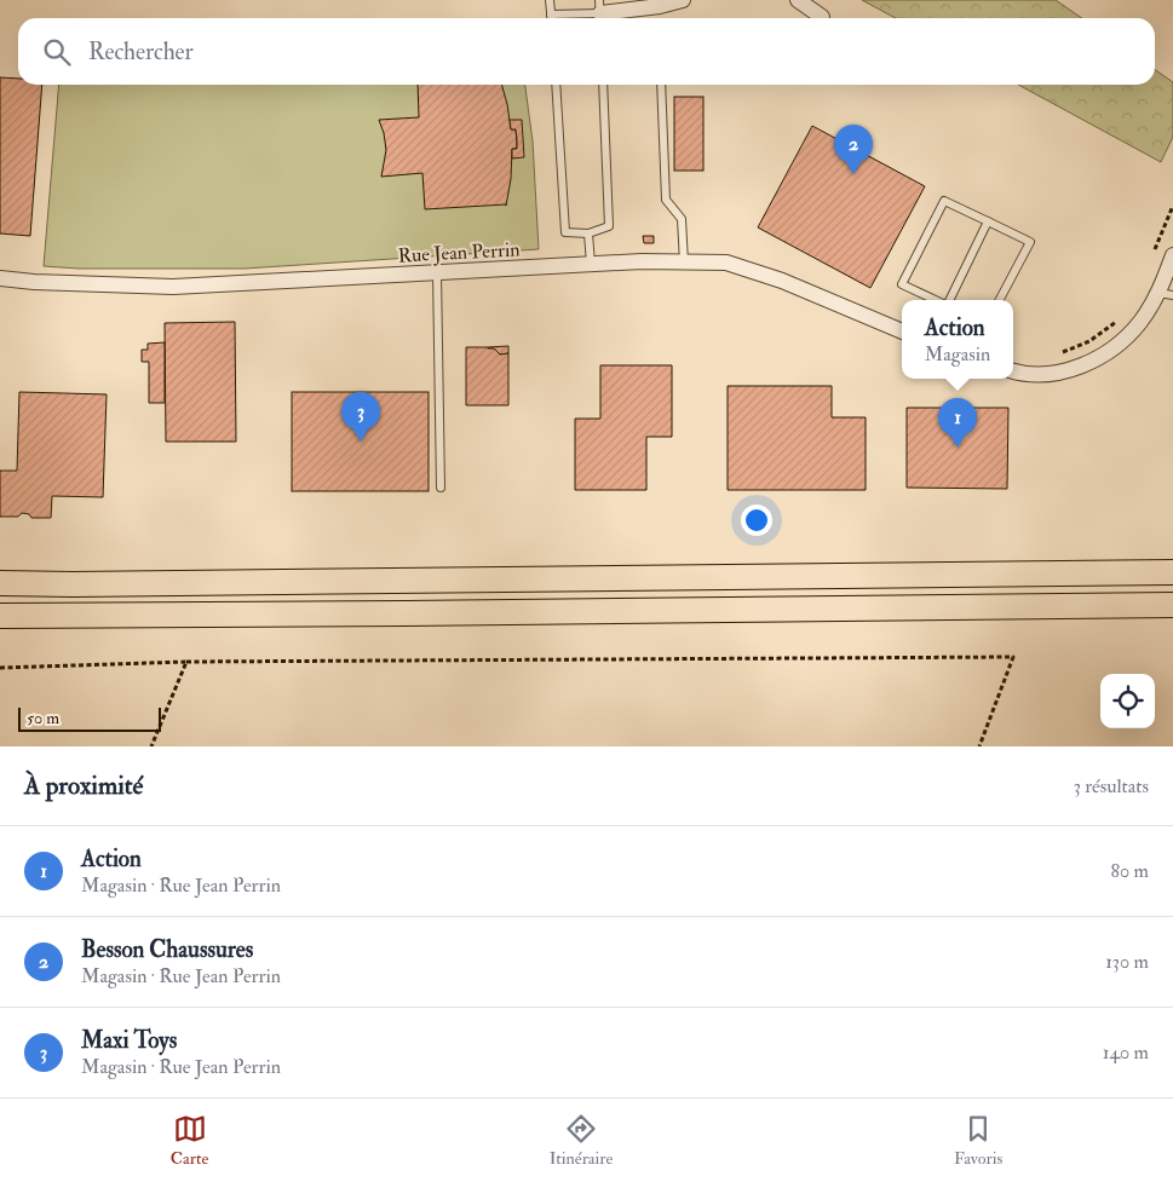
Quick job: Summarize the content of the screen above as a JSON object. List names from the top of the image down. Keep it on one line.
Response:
{"streets":{"street":["Rue Jean Perrin"]},"scale_bar":"50 m","page":{"search":"Rechercher","pins":["2","3","1"],"popup":["Action","Magasin"],"scale":"50 m","heading":["À proximité","3 résultats"],"list":[{"mark":"1","name":"Action","note":"Magasin · Rue Jean Perrin","value":"80 m"},{"mark":"2","name":"Besson Chaussures","note":"Magasin · Rue Jean Perrin","value":"130 m"},{"mark":"3","name":"Maxi Toys","note":"Magasin · Rue Jean Perrin","value":"140 m"}],"nav":["Carte","Itinéraire","Favoris"]}}
